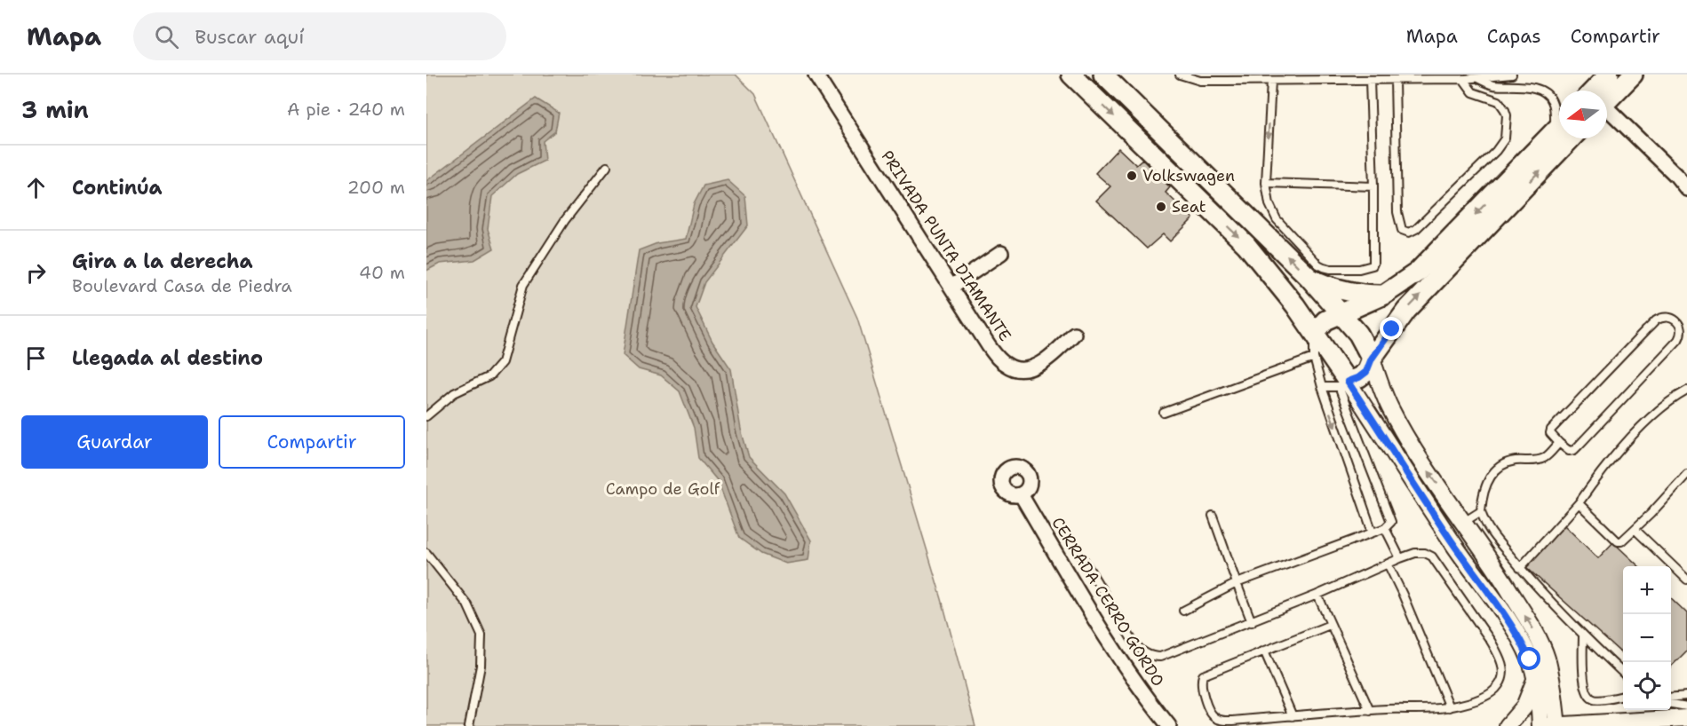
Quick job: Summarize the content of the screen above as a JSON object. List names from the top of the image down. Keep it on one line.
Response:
{"streets":{"street":["PRIVADA PUNTA DIAMANTE","CERRADA CERRO GORDO"]},"parks":["Campo de Golf"],"places":["Volkswagen","Seat"],"north":"left","page":{"header":"Mapa","search":"Buscar aquí","nav":["Mapa","Capas","Compartir"],"heading":["3 min","A pie · 240 m"],"list":[["Continúa","200 m"],["Gira a la derecha","Boulevard Casa de Piedra","40 m"],"Llegada al destino"],"buttons":["Guardar","Compartir"],"map_buttons":["+","−"]}}
